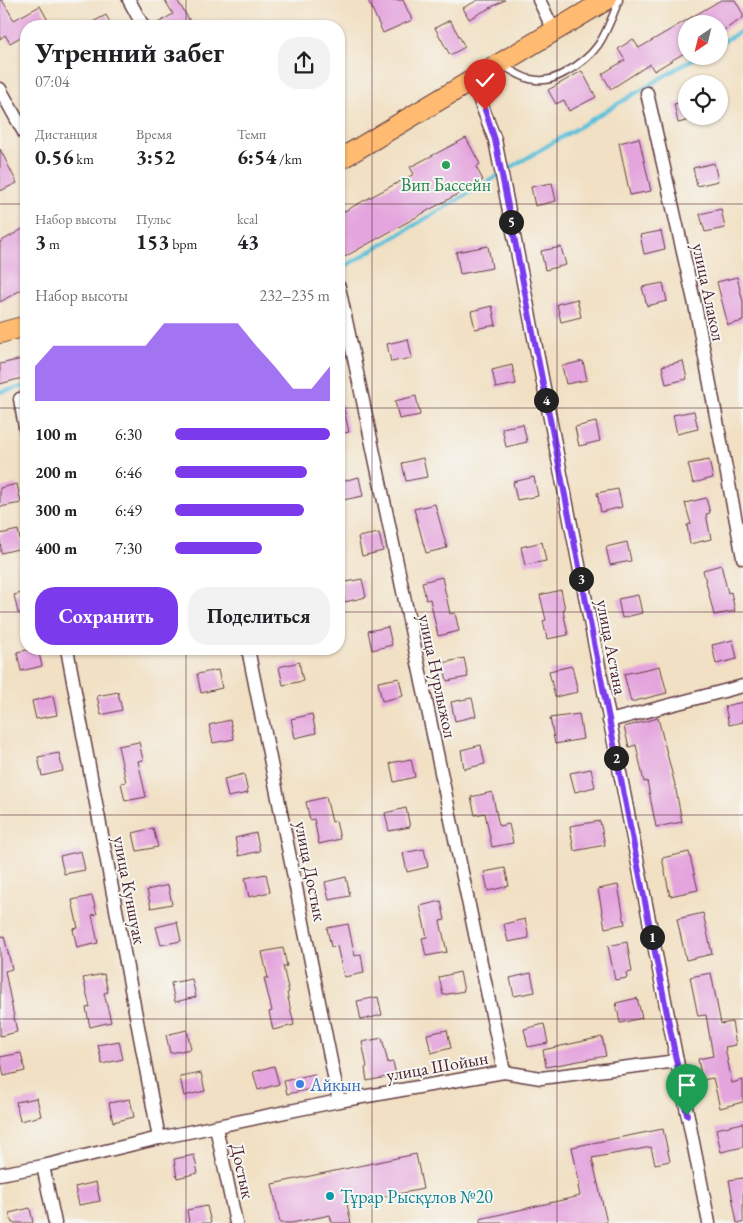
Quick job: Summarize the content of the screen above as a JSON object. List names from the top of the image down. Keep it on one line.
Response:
{"streets":{"street":["улица Алакол","улица Астана","улица Нурлыжол","улица Достык","улица Куншуак","улица Шойын","Достык"]},"crossings":[["улица Астана","улица Шойын"],["улица Нурлыжол","улица Шойын"],["улица Достык","улица Шойын"],["улица Куншуак","улица Шойын"],["улица Шойын","Достык"]],"places":["Вип Бассейн","Айкын","Тұрар Рысқұлов №20"],"north":"bottom left","page":{"heading":["Утренний забег","07:04"],"stats":[["Дистанция","0.56 km"],["Время","3:52"],["Темп","6:54 /km"],["Набор высоты","3 m"],["Пульс","153 bpm"],["kcal","43"]],"pins":["5","4","3","2","1"],"chart":["Набор высоты","232–235 m"],"list":[{"name":"100 m","note":"6:30"},{"name":"200 m","note":"6:46"},{"name":"300 m","note":"6:49"},{"name":"400 m","note":"7:30"}],"buttons":["Сохранить","Поделиться"]}}
